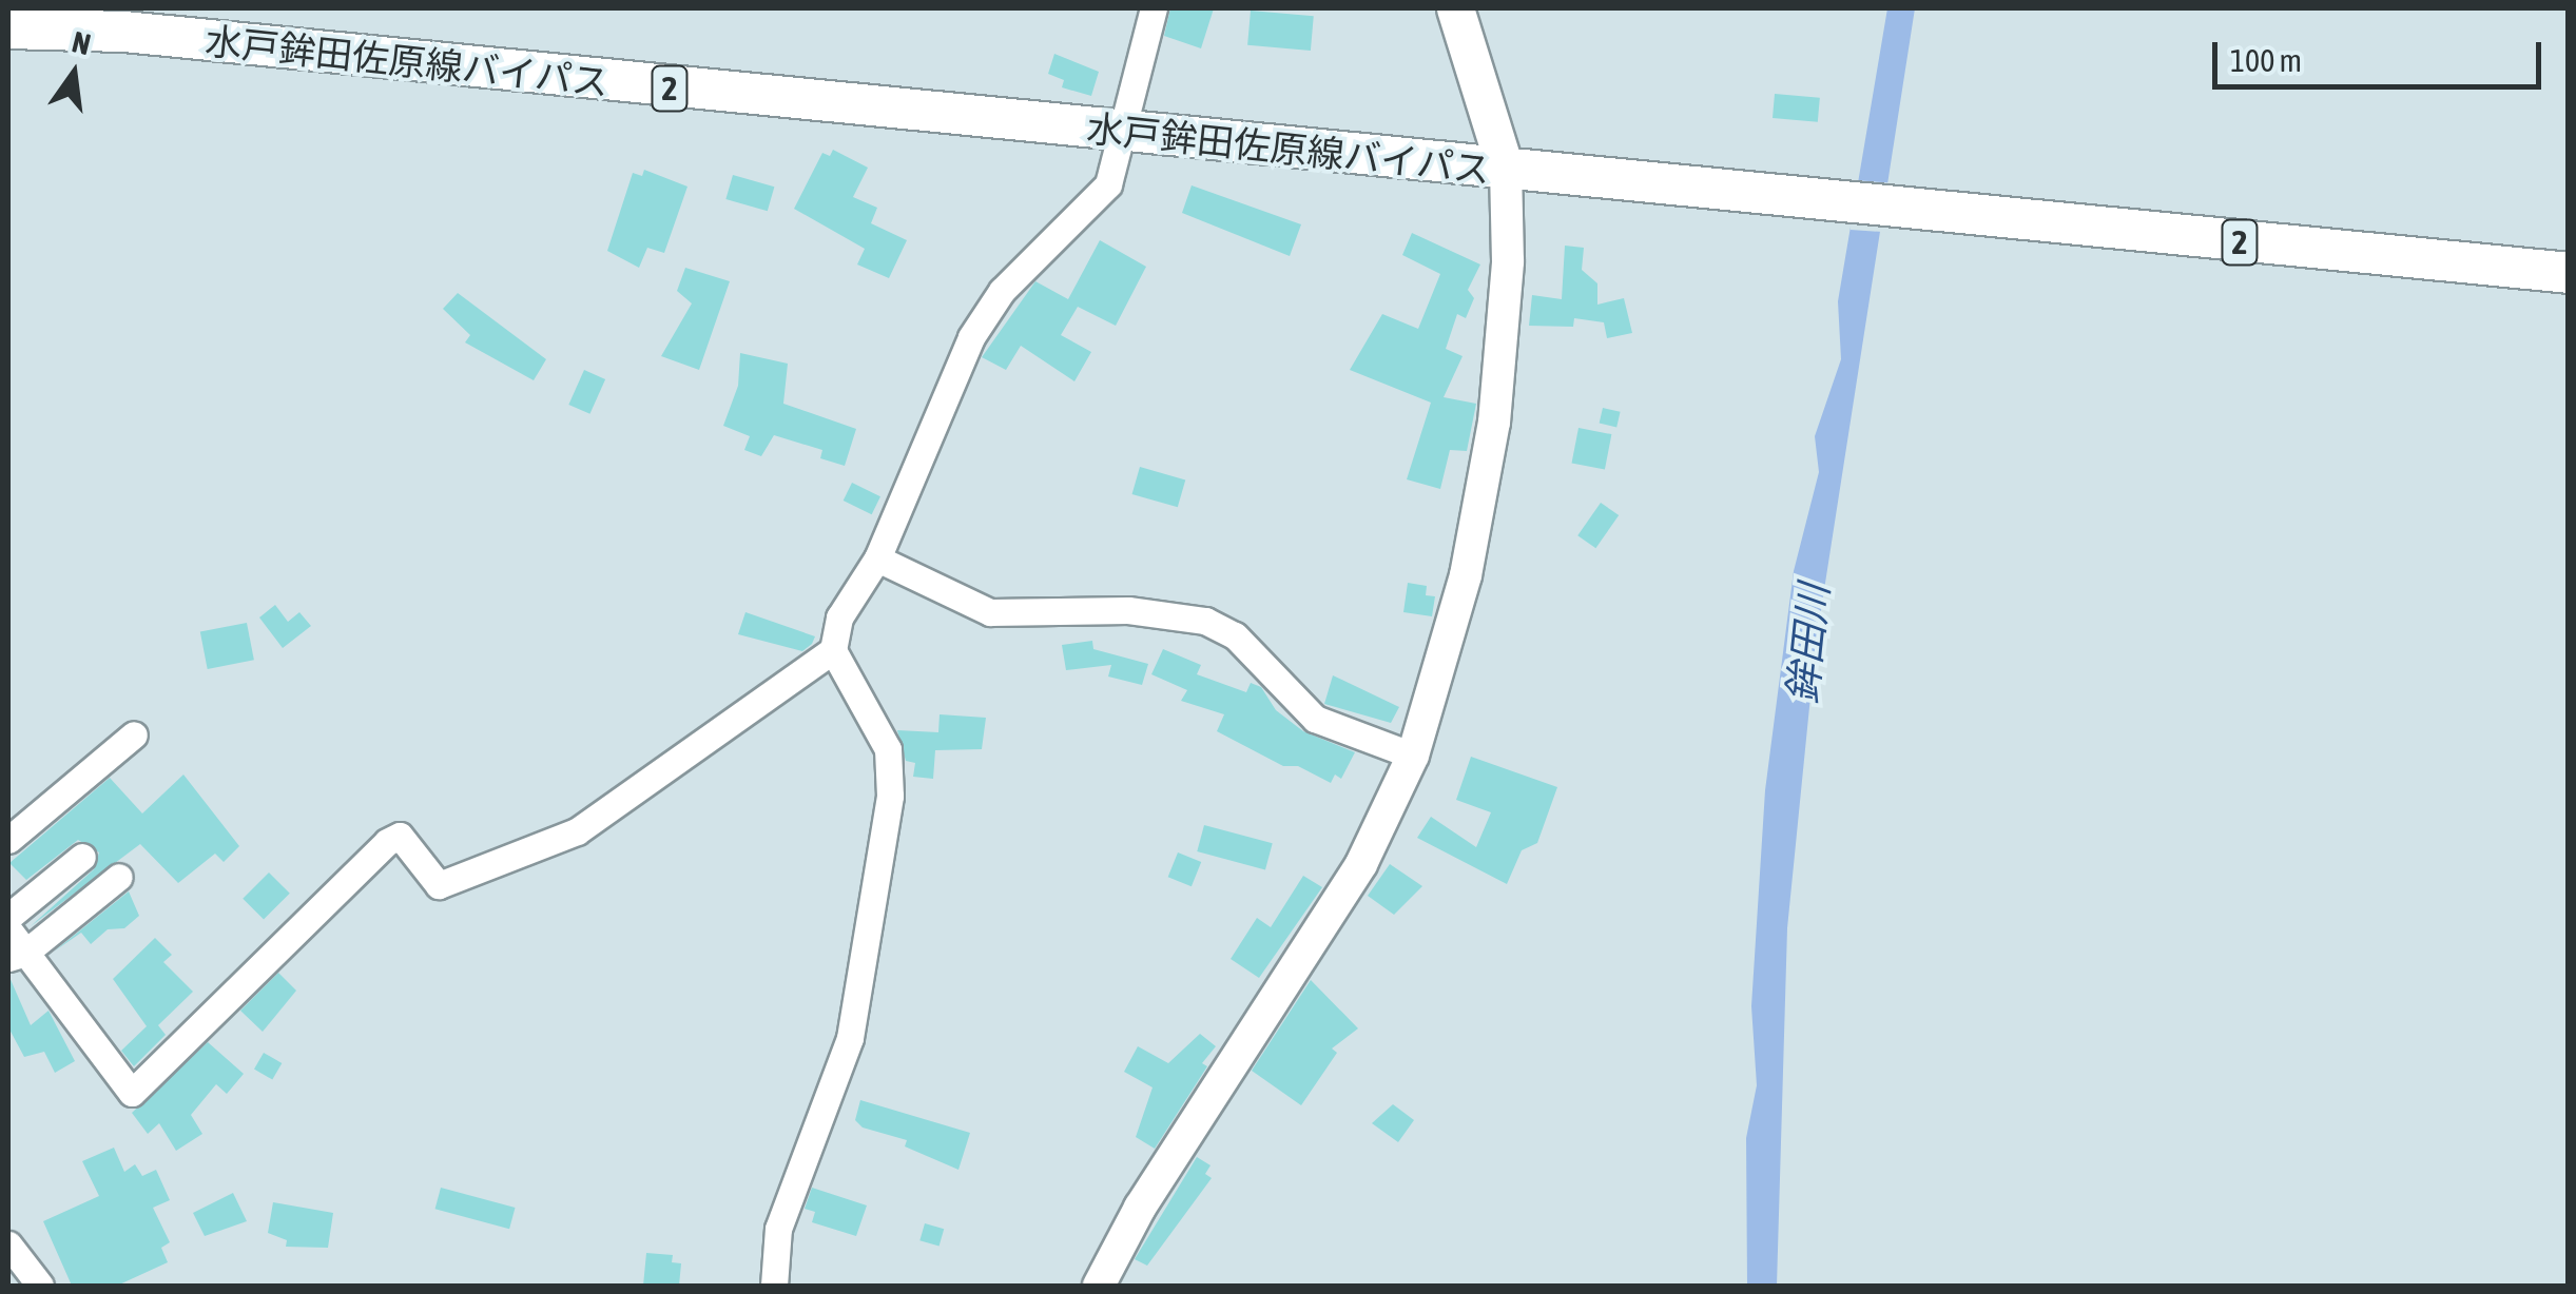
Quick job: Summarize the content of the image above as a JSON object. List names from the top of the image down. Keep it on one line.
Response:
{"streets":{"main road":["水戸鉾田佐原線バイパス","2"]},"water":["鉾田川"],"scale_bar":"100 m","north":"top"}
